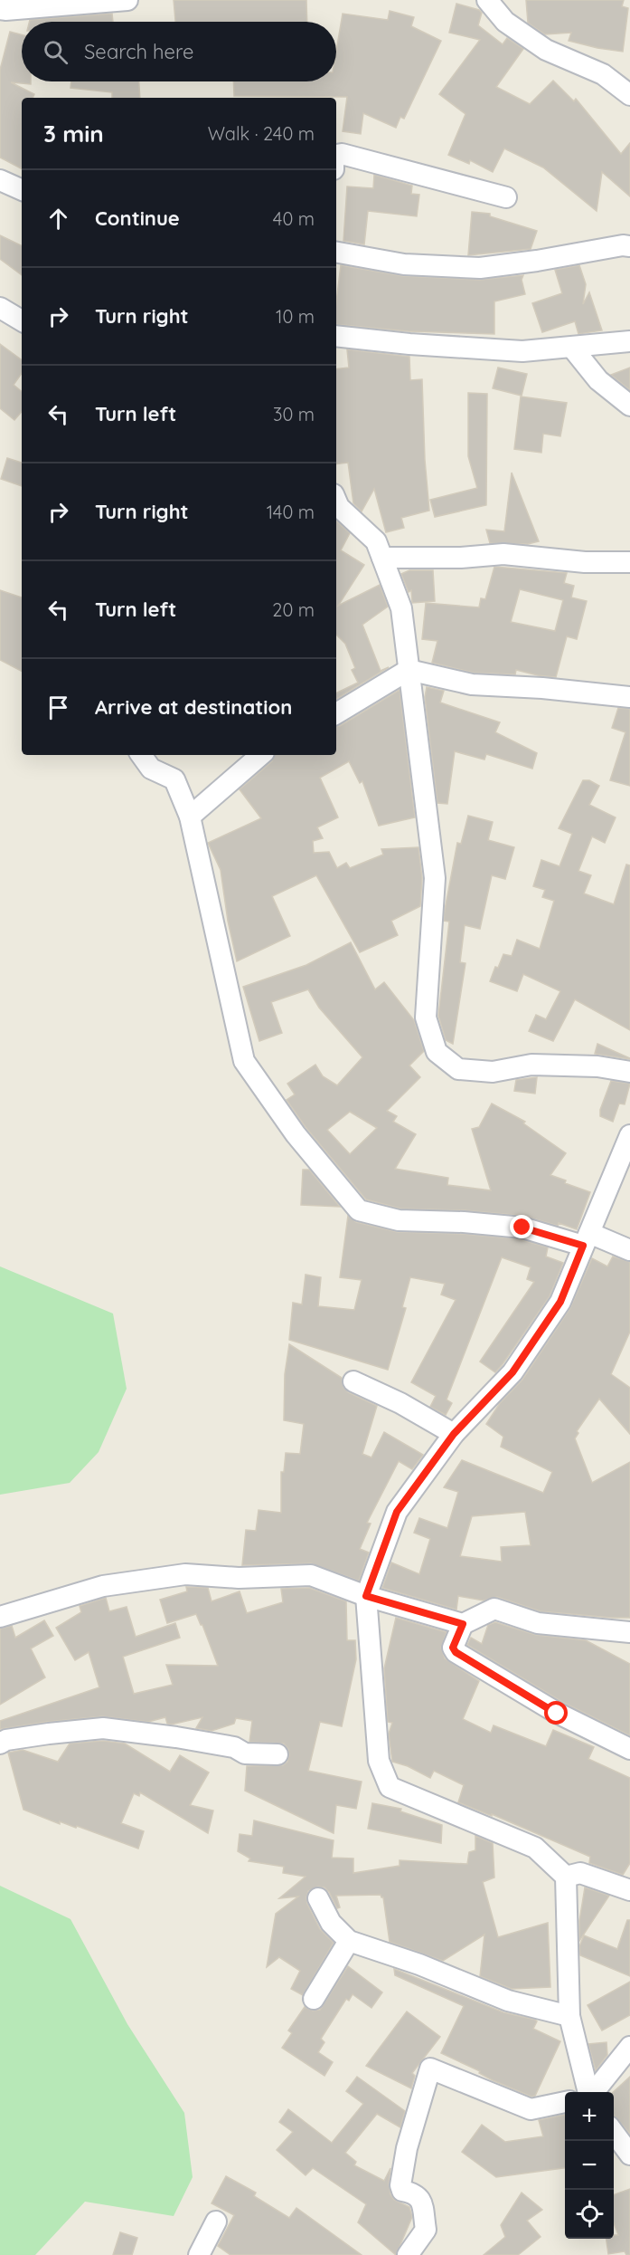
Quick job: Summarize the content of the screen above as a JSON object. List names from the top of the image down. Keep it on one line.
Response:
{"page":{"search":"Search here","heading":["3 min","Walk · 240 m"],"list":[["Continue","40 m"],["Turn right","10 m"],["Turn left","30 m"],["Turn right","140 m"],["Turn left","20 m"],"Arrive at destination"],"map_buttons":["+","−"]}}
